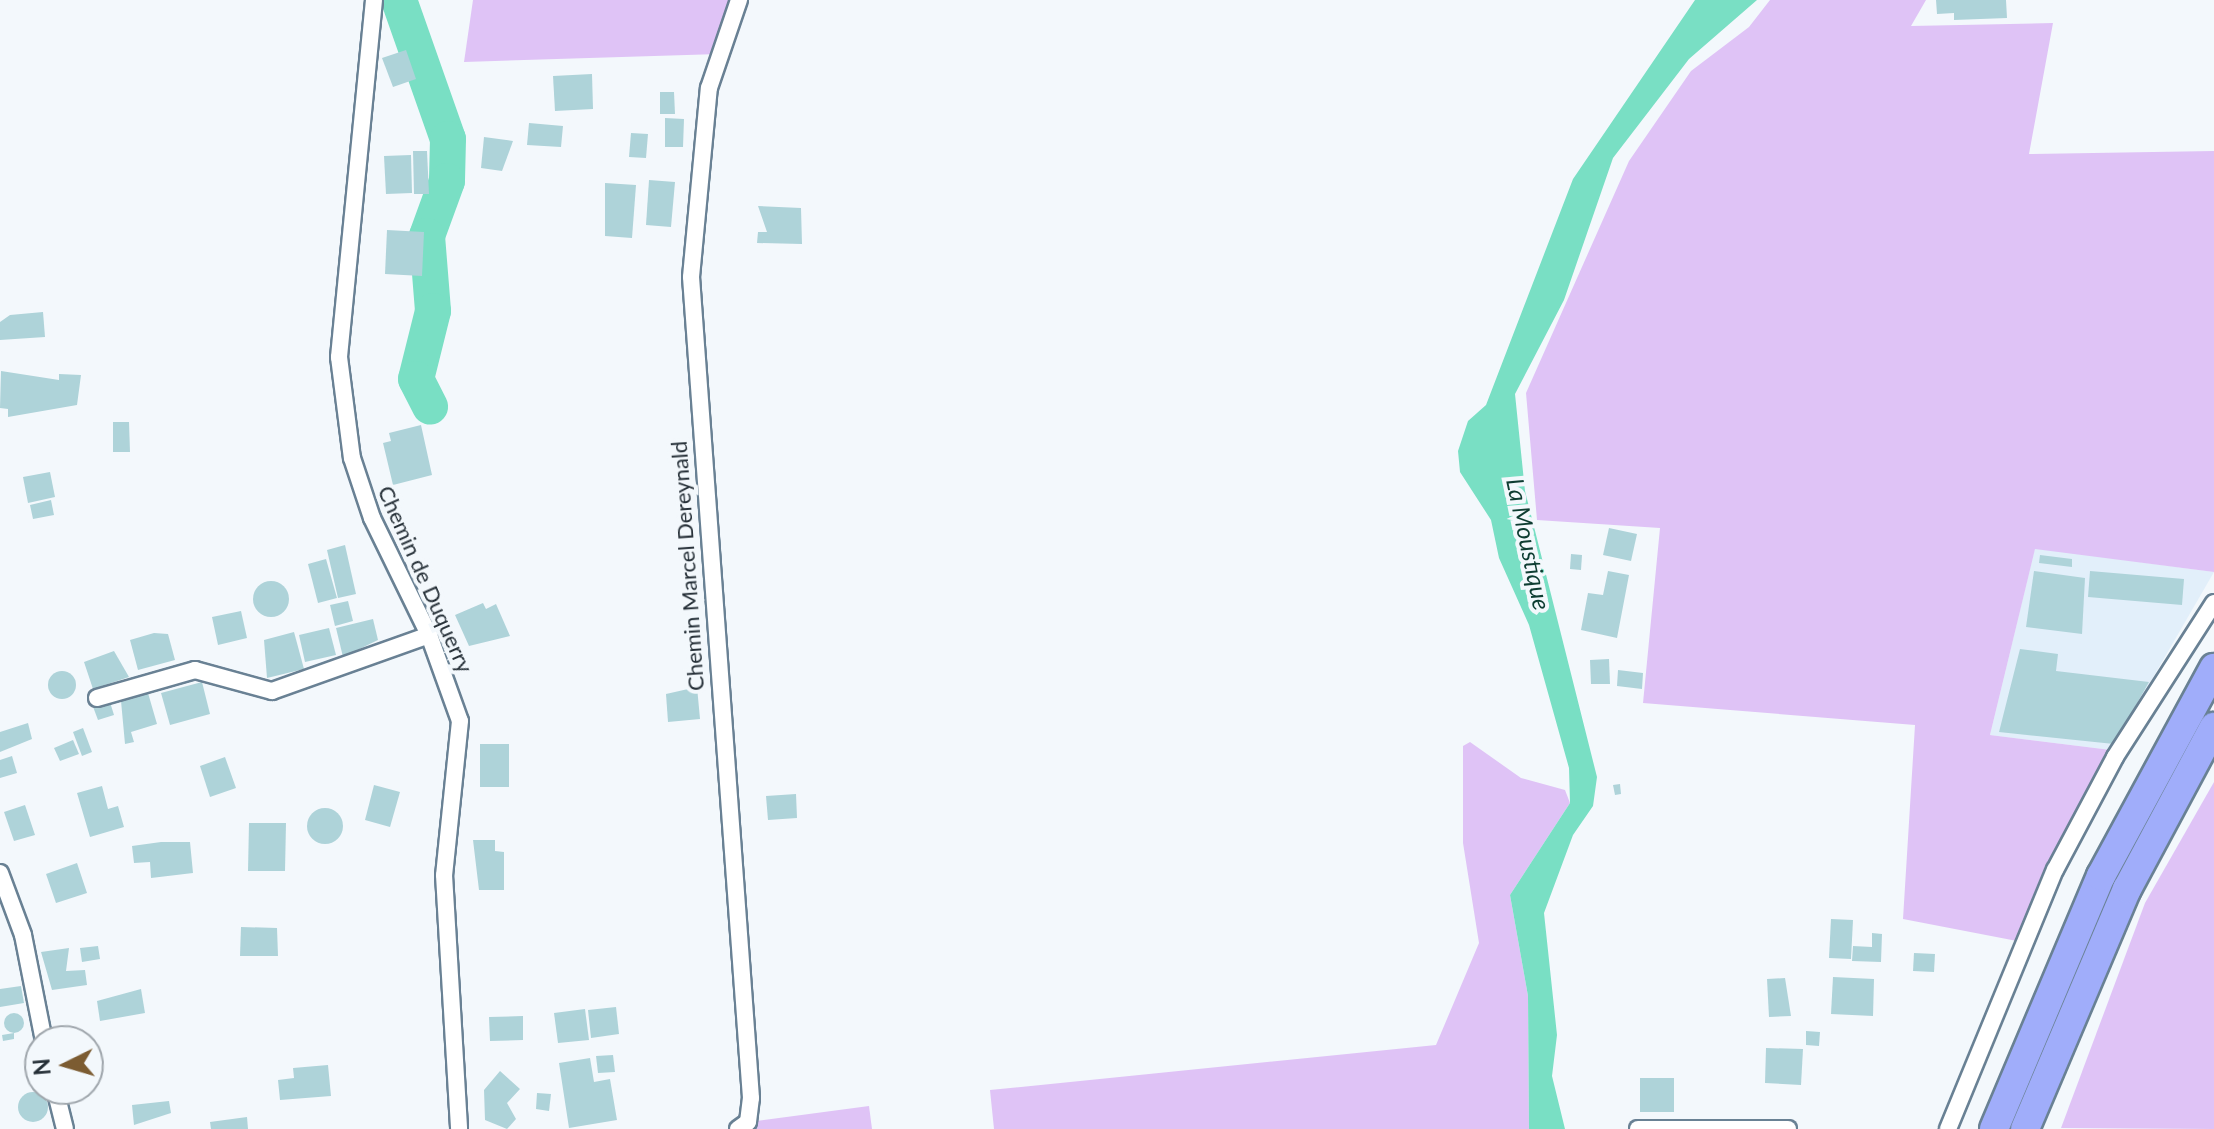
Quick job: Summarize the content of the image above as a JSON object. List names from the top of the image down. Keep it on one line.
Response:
{"streets":{"street":["Chemin Marcel Dereynald","Chemin de Duquerry"]},"water":["La Moustique"],"north":"left"}
